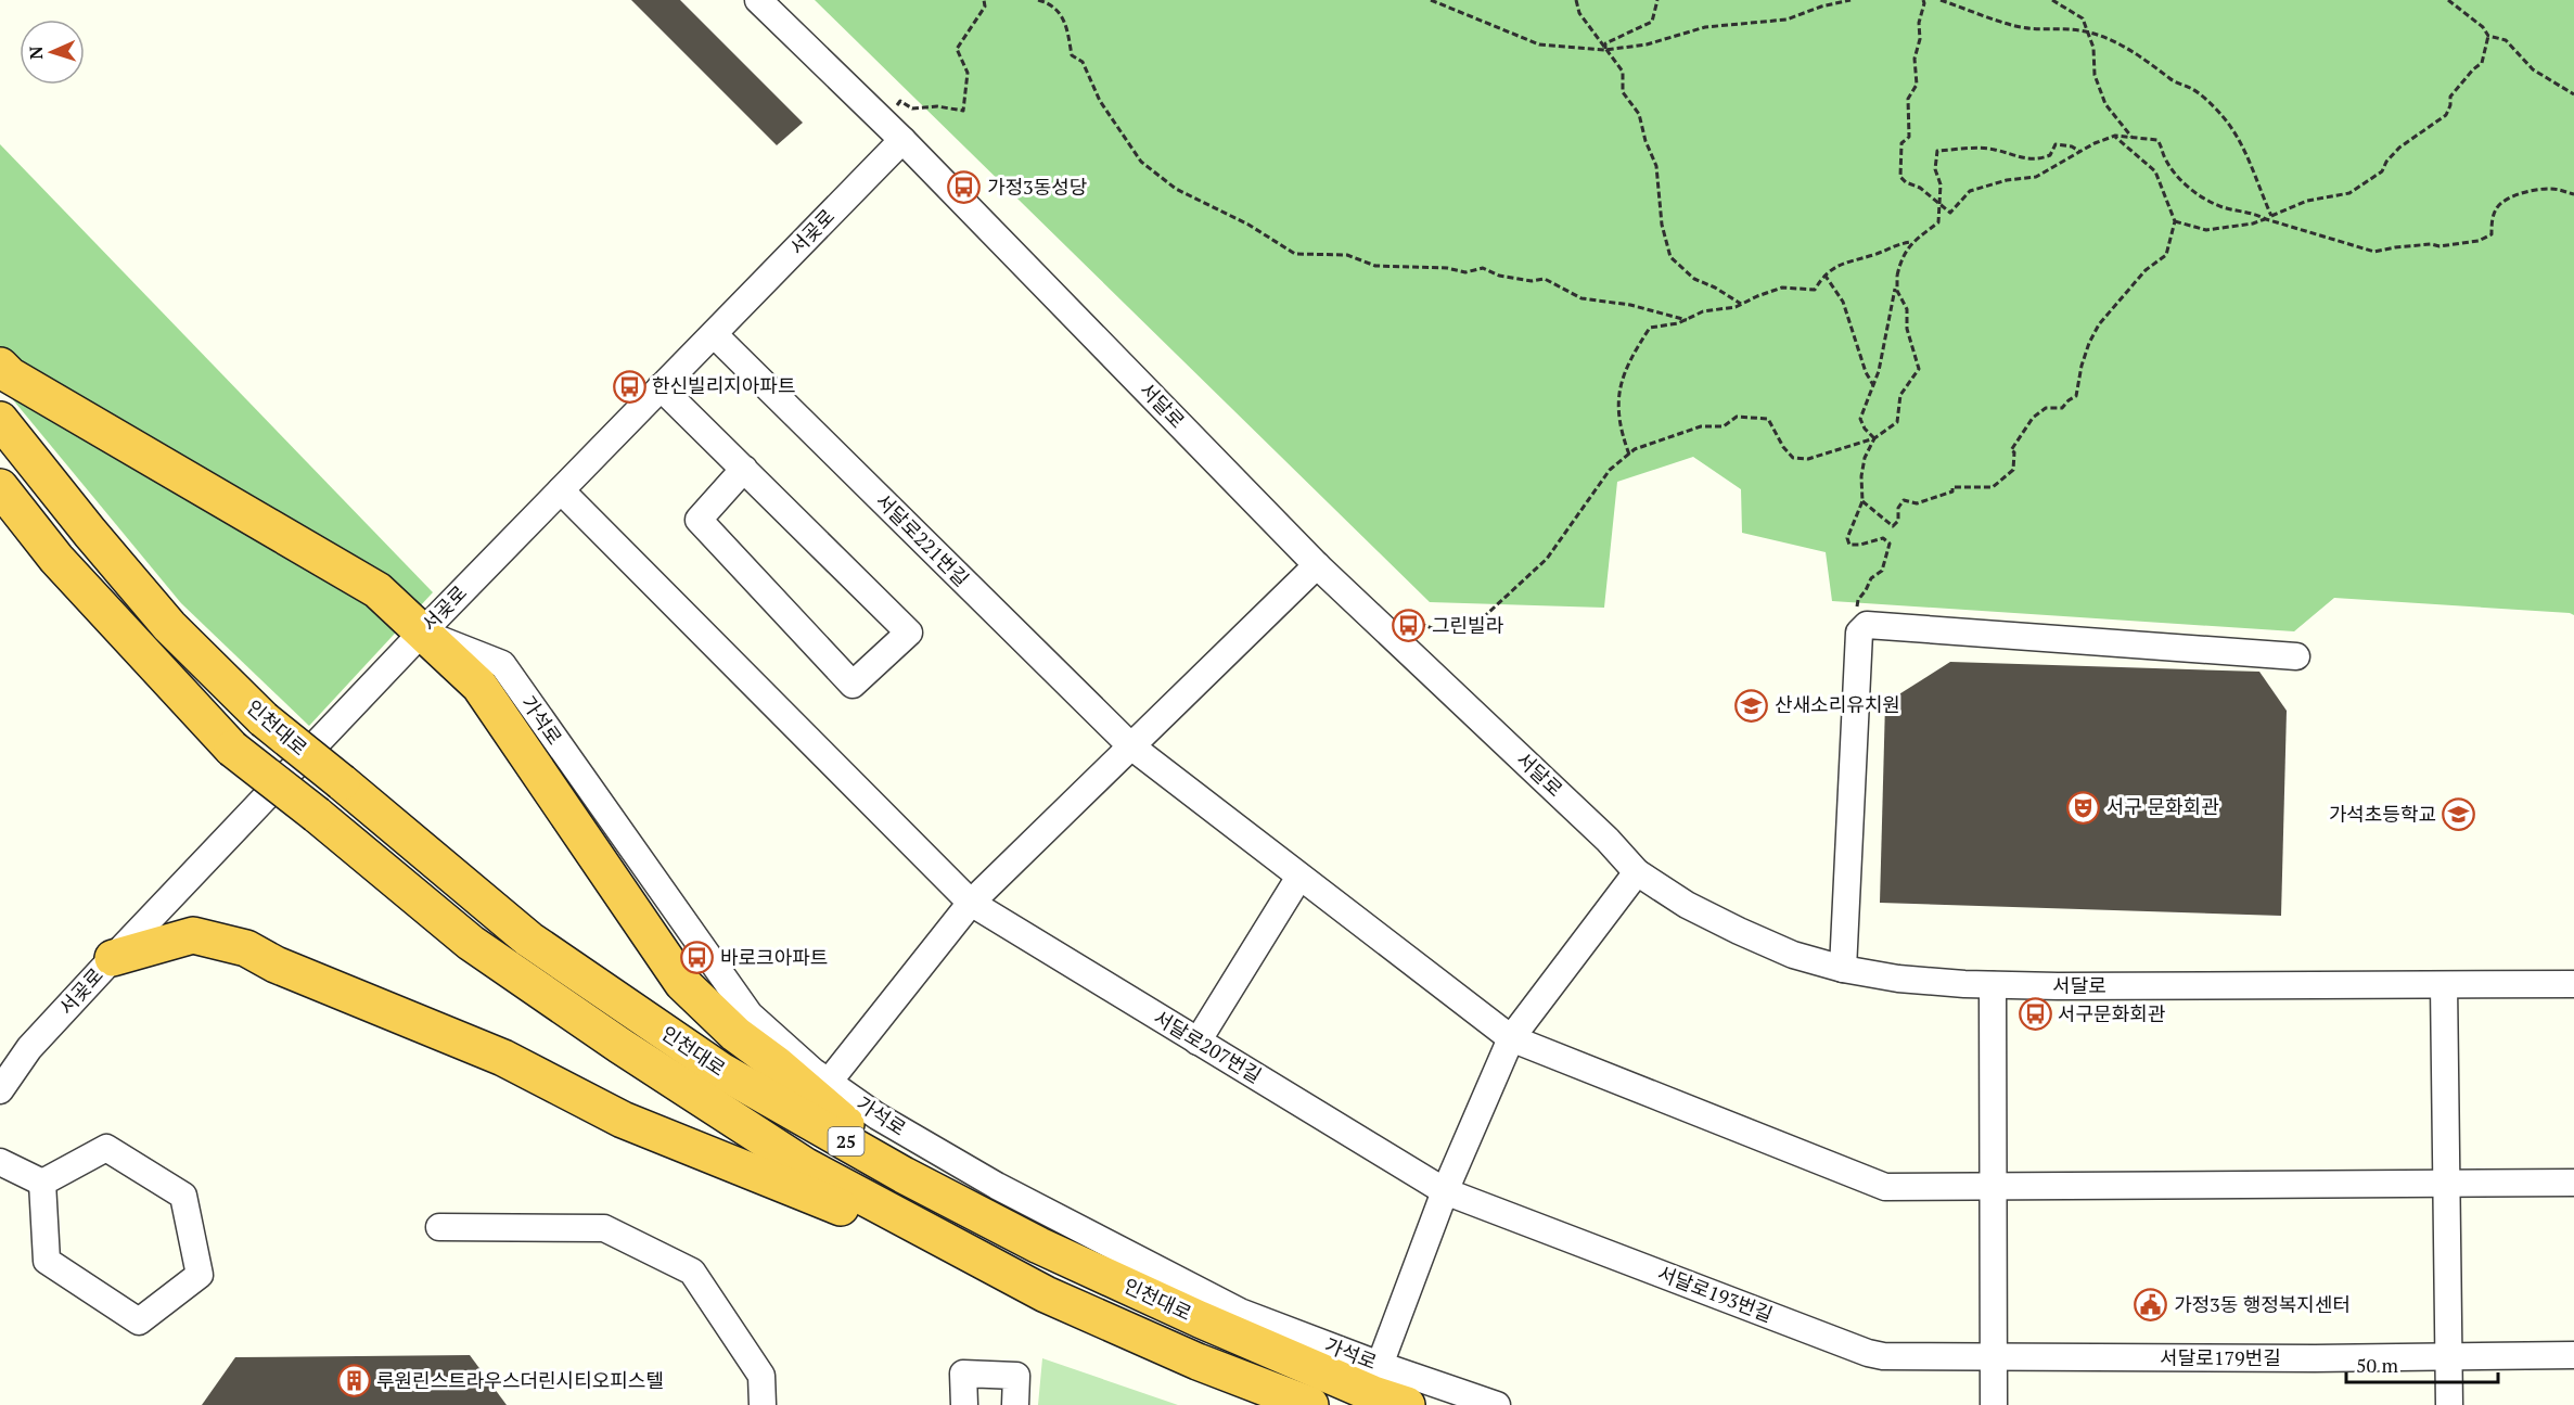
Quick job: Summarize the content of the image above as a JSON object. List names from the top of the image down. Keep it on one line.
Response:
{"streets":{"highway":["인천대로","25"],"street":["서곶로","서달로","서달로221번길","가석로","서달로207번길","서달로193번길","서달로179번길"]},"crossings":[["서곶로","서달로"],["서곶로","서달로221번길"],["서곶로","가석로"],["서달로207번길","서달로193번길"],["서달로193번길","서달로179번길"]],"places":{"bus stop":["가정3동성당","한신빌리지아파트","그린빌라","바로크아파트","서구문화회관"],"school or university":["산새소리유치원","가석초등학교"],"theatre":["서구 문화회관"],"public building":["가정3동 행정복지센터"],"building":["루원린스트라우스더린시티오피스텔"]},"scale_bar":"50 m","north":"left"}
